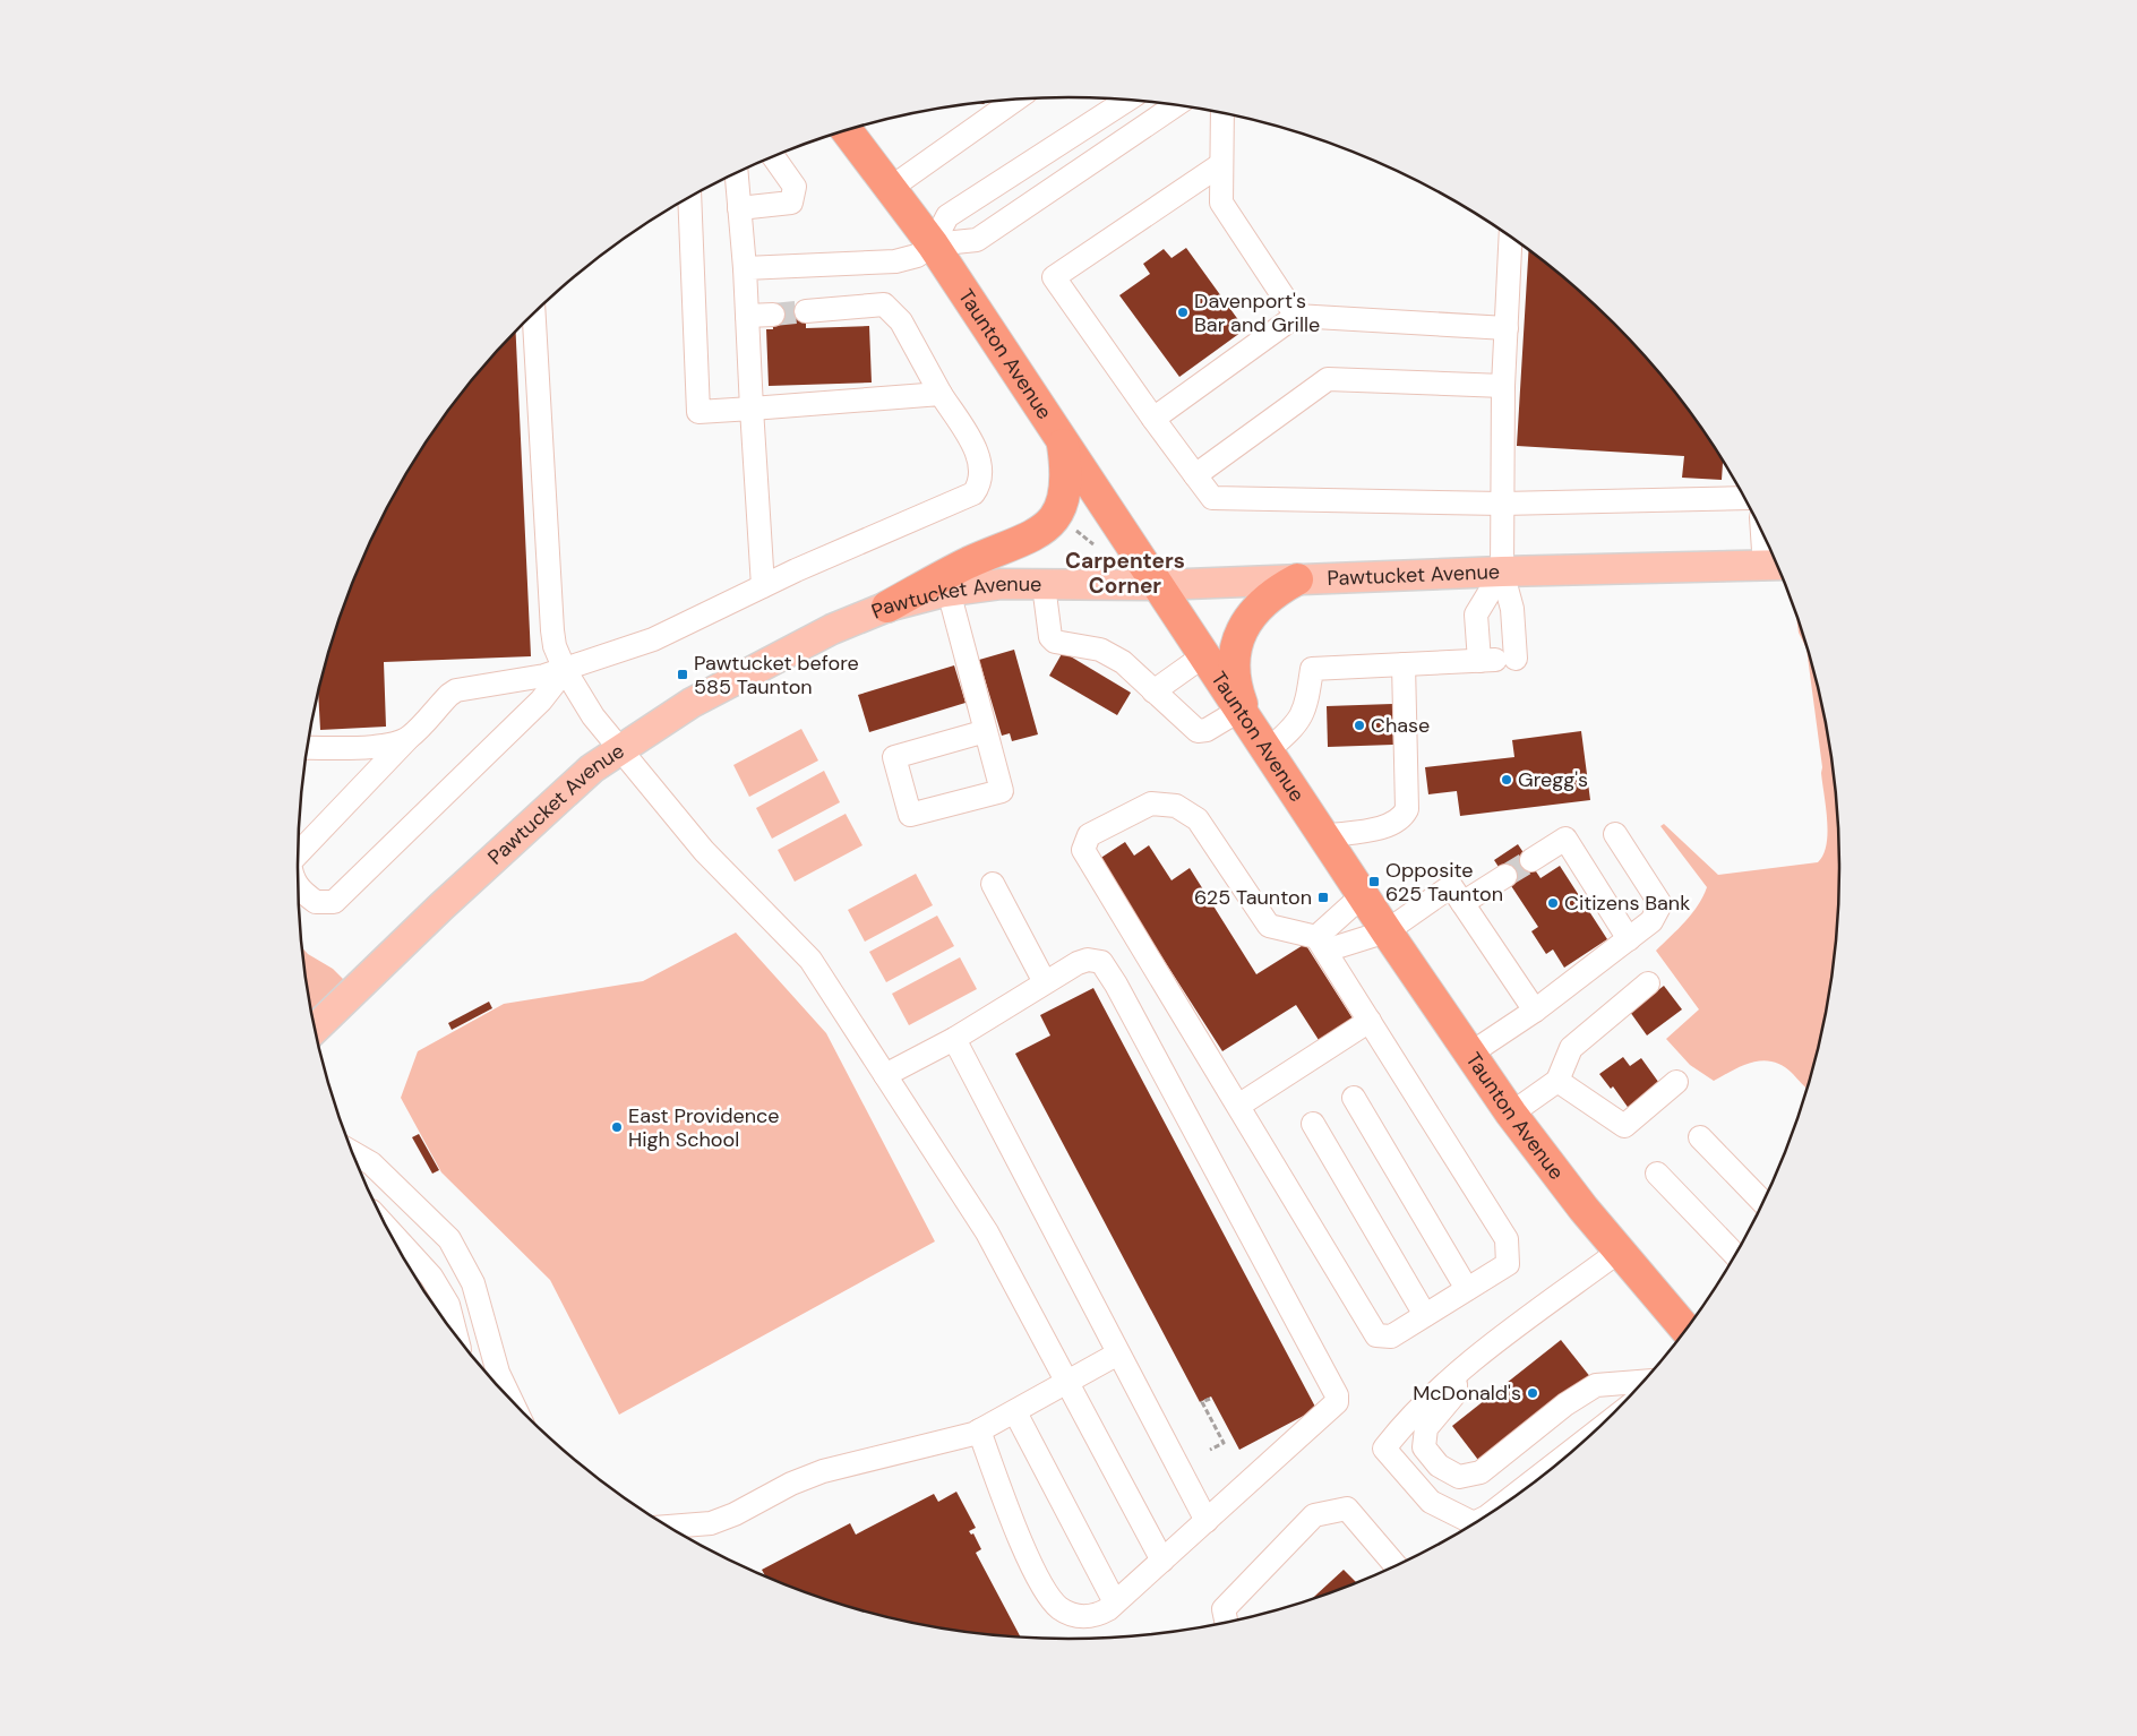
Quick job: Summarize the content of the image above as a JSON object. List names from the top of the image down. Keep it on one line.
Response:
{"streets":{"highway":["Taunton Avenue"],"main road":["Pawtucket Avenue"]},"crossings":[["Taunton Avenue","Pawtucket Avenue"]],"districts":["Carpenters Corner"],"places":{"other":["Davenport's Bar and Grille","Chase","Gregg's","Citizens Bank","East Providence High School","McDonald's"],"transit":["Pawtucket before 585 Taunton","Opposite 625 Taunton","625 Taunton"]}}
